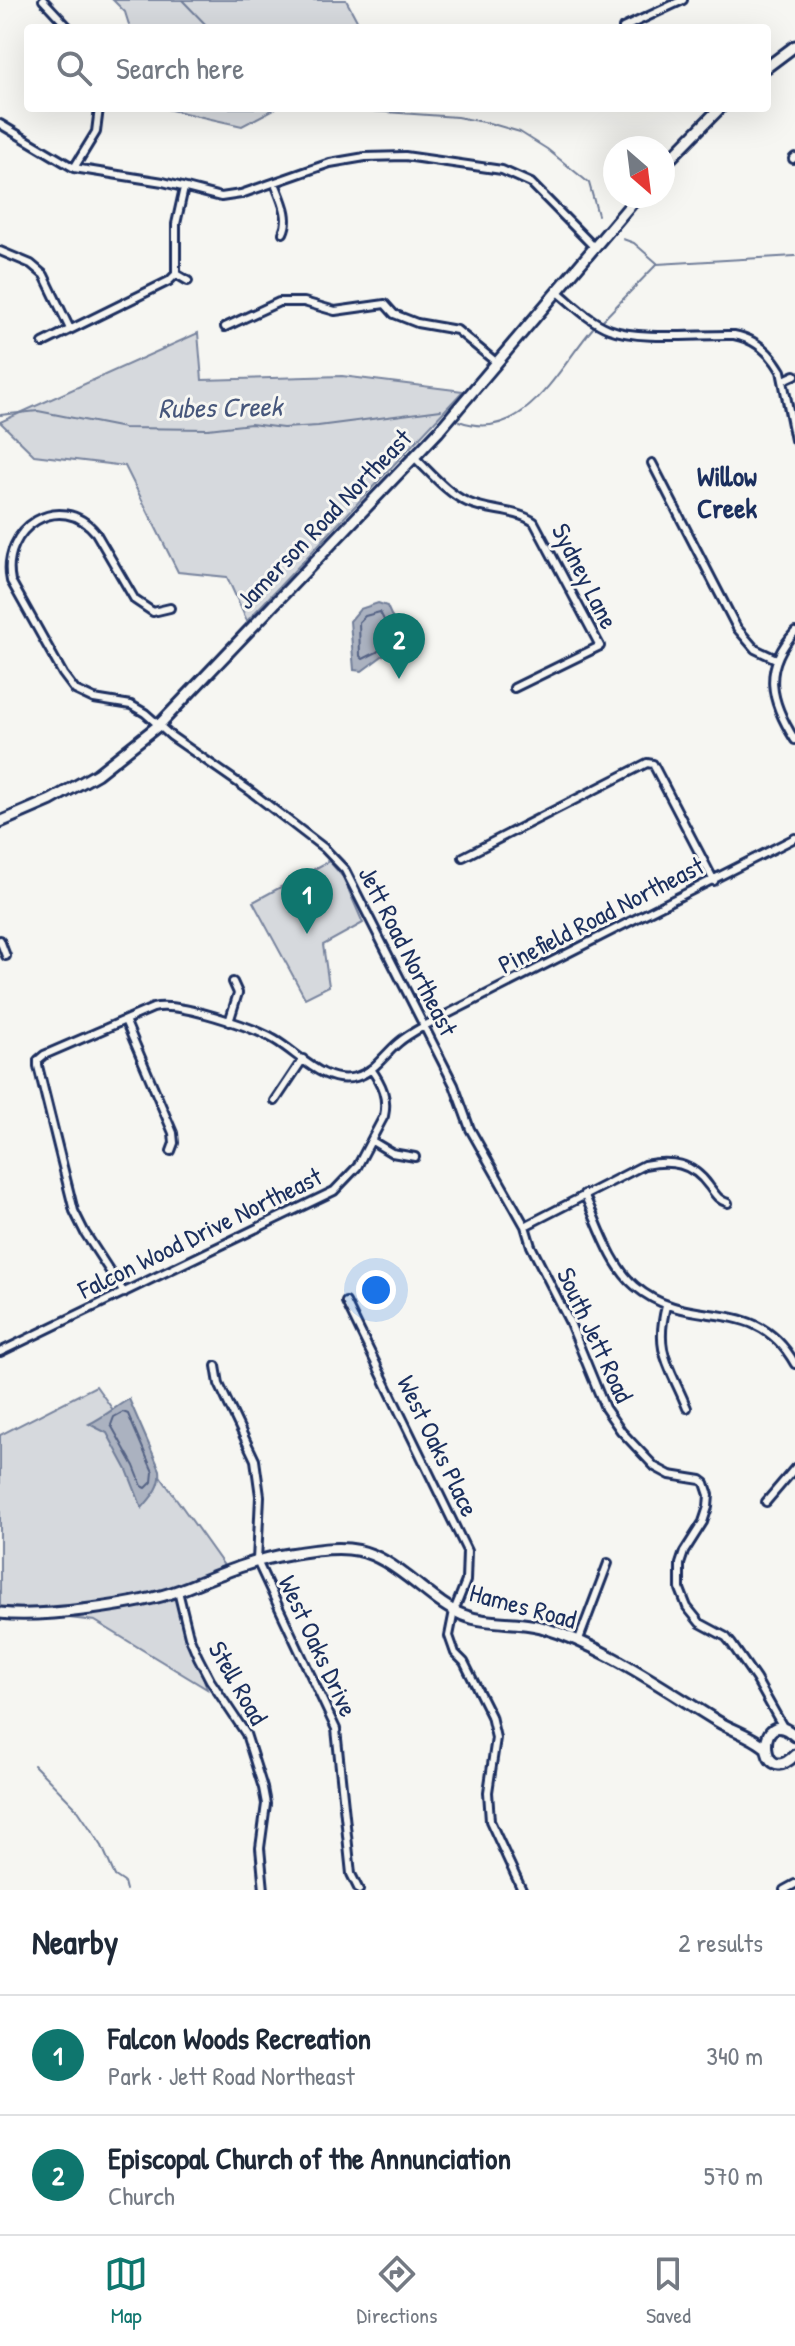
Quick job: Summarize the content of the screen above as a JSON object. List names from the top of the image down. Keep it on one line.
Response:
{"streets":{"street":["Jamerson Road Northeast","Sydney Lane","Pinefield Road Northeast","Jett Road Northeast","Falcon Wood Drive Northeast","South Jett Road","West Oaks Place","Hames Road","West Oaks Drive","Stell Road"]},"crossings":[["Jamerson Road Northeast","Sydney Lane"],["Jamerson Road Northeast","Jett Road Northeast"],["Pinefield Road Northeast","Jett Road Northeast"],["Pinefield Road Northeast","Falcon Wood Drive Northeast"],["Jett Road Northeast","South Jett Road"],["South Jett Road","Hames Road"],["West Oaks Place","Hames Road"],["Hames Road","West Oaks Drive"],["Hames Road","Stell Road"]],"districts":["Willow Creek"],"water":["Rubes Creek"],"north":"bottom right","page":{"search":"Search here","pins":["2","1"],"heading":["Nearby","2 results"],"list":[{"mark":"1","name":"Falcon Woods Recreation","note":"Park · Jett Road Northeast","value":"340 m"},{"mark":"2","name":"Episcopal Church of the Annunciation","note":"Church","value":"570 m"}],"nav":["Map","Directions","Saved"]}}
